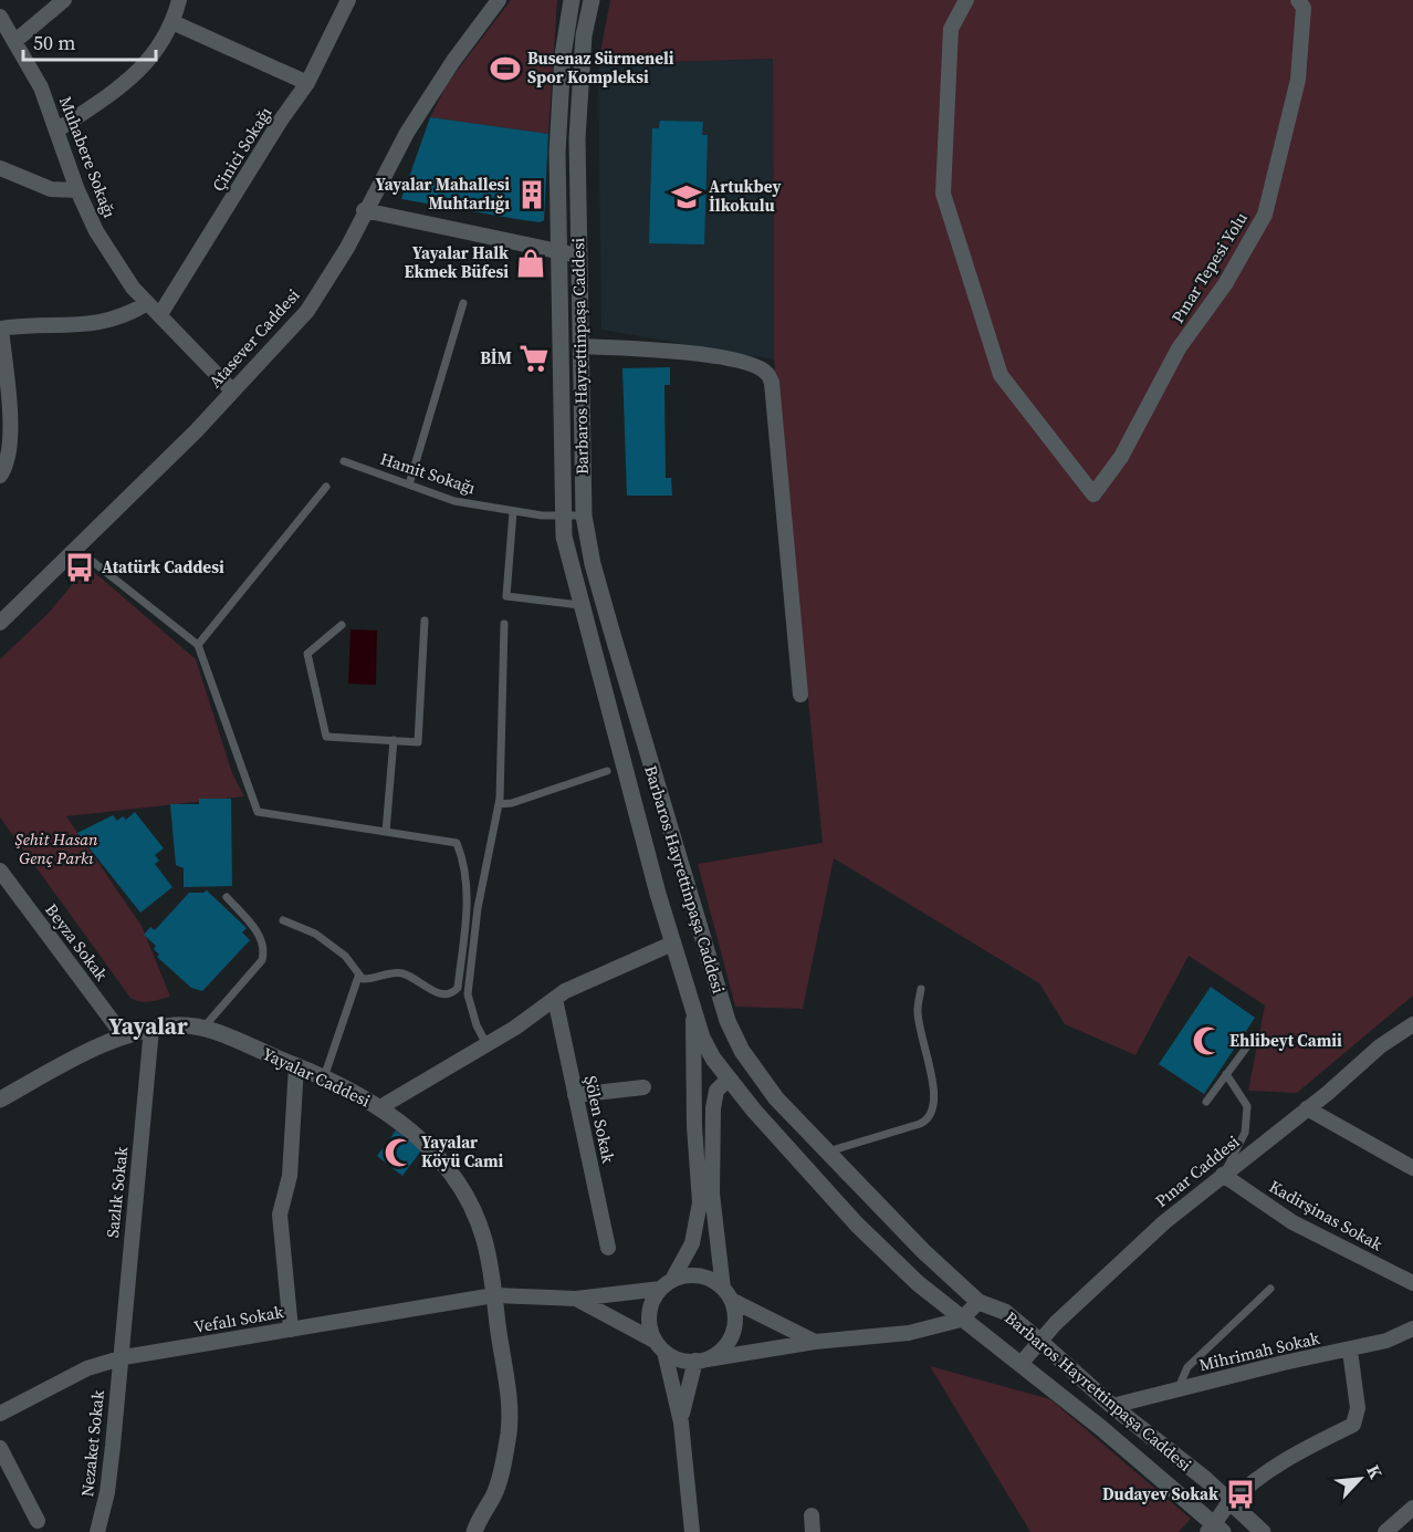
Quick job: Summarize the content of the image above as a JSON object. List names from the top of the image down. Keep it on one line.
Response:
{"streets":{"street":["Çinici Sokağı","Muhabere Sokağı","Pınar Tepesi Yolu","Atasever Caddesi","Barbaros Hayrettinpaşa Caddesi","Beyza Sokak","Yayalar Caddesi","Şölen Sokak","Pınar Caddesi","Sazlık Sokak","Kadirşinas Sokak","Vefalı Sokak","Mihrimah Sokak","Nezaket Sokak"],"lane":["Hamit Sokağı"]},"crossings":[["Çinici Sokağı","Muhabere Sokağı"],["Muhabere Sokağı","Atasever Caddesi"],["Barbaros Hayrettinpaşa Caddesi","Hamit Sokağı"],["Barbaros Hayrettinpaşa Caddesi","Pınar Caddesi"],["Barbaros Hayrettinpaşa Caddesi","Mihrimah Sokak"],["Beyza Sokak","Yayalar Caddesi"],["Yayalar Caddesi","Sazlık Sokak"],["Yayalar Caddesi","Vefalı Sokak"],["Pınar Caddesi","Kadirşinas Sokak"],["Sazlık Sokak","Vefalı Sokak"],["Sazlık Sokak","Nezaket Sokak"],["Vefalı Sokak","Nezaket Sokak"]],"districts":["Yayalar"],"parks":["Şehit Hasan Genç Parkı"],"places":{"sports":["Busenaz Sürmeneli Spor Kompleksi"],"building":["Yayalar Mahallesi Muhtarlığı"],"school or university":["Artukbey İlkokulu"],"shop":["Yayalar Halk Ekmek Büfesi"],"supermarket":["BİM"],"bus stop":["Atatürk Caddesi̇","Dudayev Sokak"],"mosque":["Ehlibeyt Camii","Yayalar Köyü Cami"]},"scale_bar":"50 m","north":"top right"}
